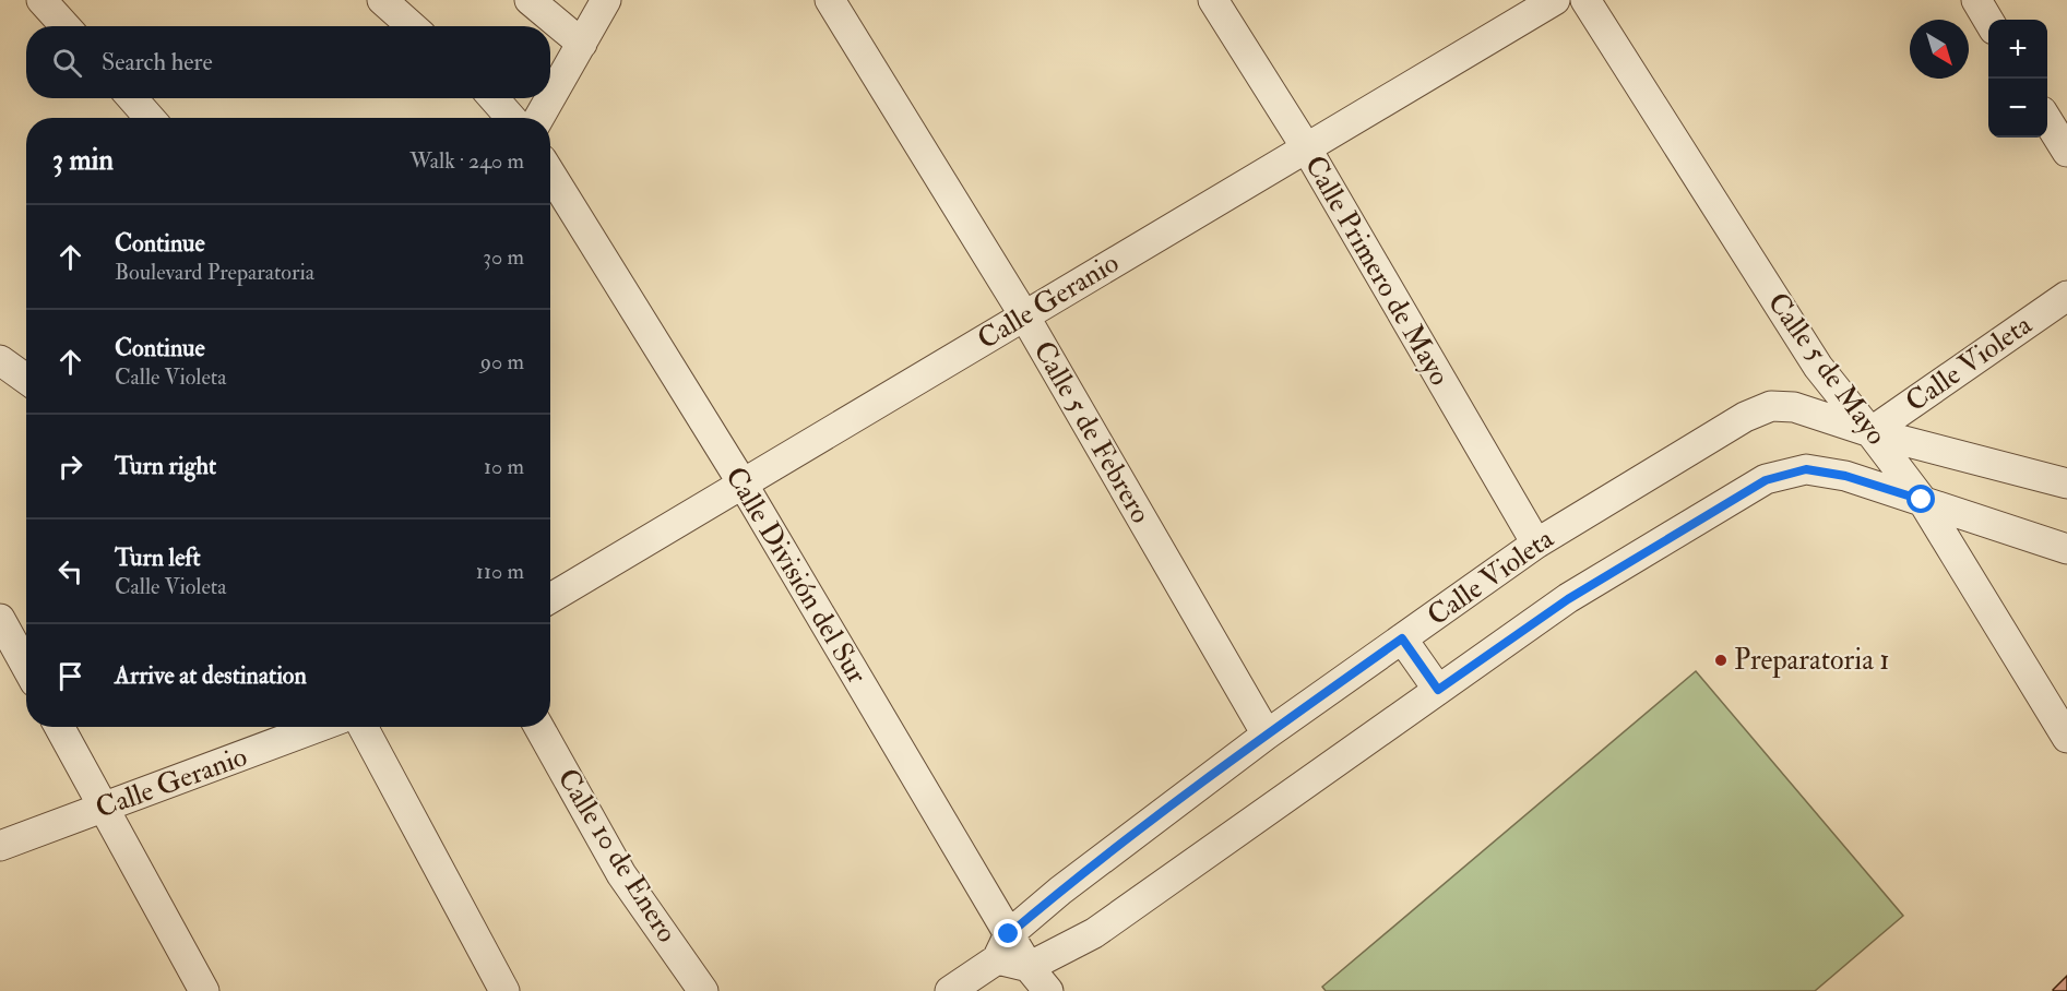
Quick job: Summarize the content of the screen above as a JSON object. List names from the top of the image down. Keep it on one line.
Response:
{"streets":{"street":["Calle Primero de Mayo","Calle Geranio","Calle Violeta","Calle 5 de Mayo","Calle 5 de Febrero","Calle División del Sur","Calle 10 de Enero"]},"crossings":[["Calle Primero de Mayo","Calle Geranio"],["Calle Primero de Mayo","Calle Violeta"],["Calle Geranio","Calle 5 de Febrero"],["Calle Geranio","Calle División del Sur"],["Calle Violeta","Calle 5 de Mayo"],["Calle Violeta","Calle 5 de Febrero"],["Calle Violeta","Calle División del Sur"]],"places":["Preparatoria 1"],"north":"bottom right","page":{"map_buttons":["+","−"],"search":"Search here","heading":["3 min","Walk · 240 m"],"list":[["Continue","Boulevard Preparatoria","30 m"],["Continue","Calle Violeta","90 m"],["Turn right","10 m"],["Turn left","Calle Violeta","110 m"],"Arrive at destination"]}}
